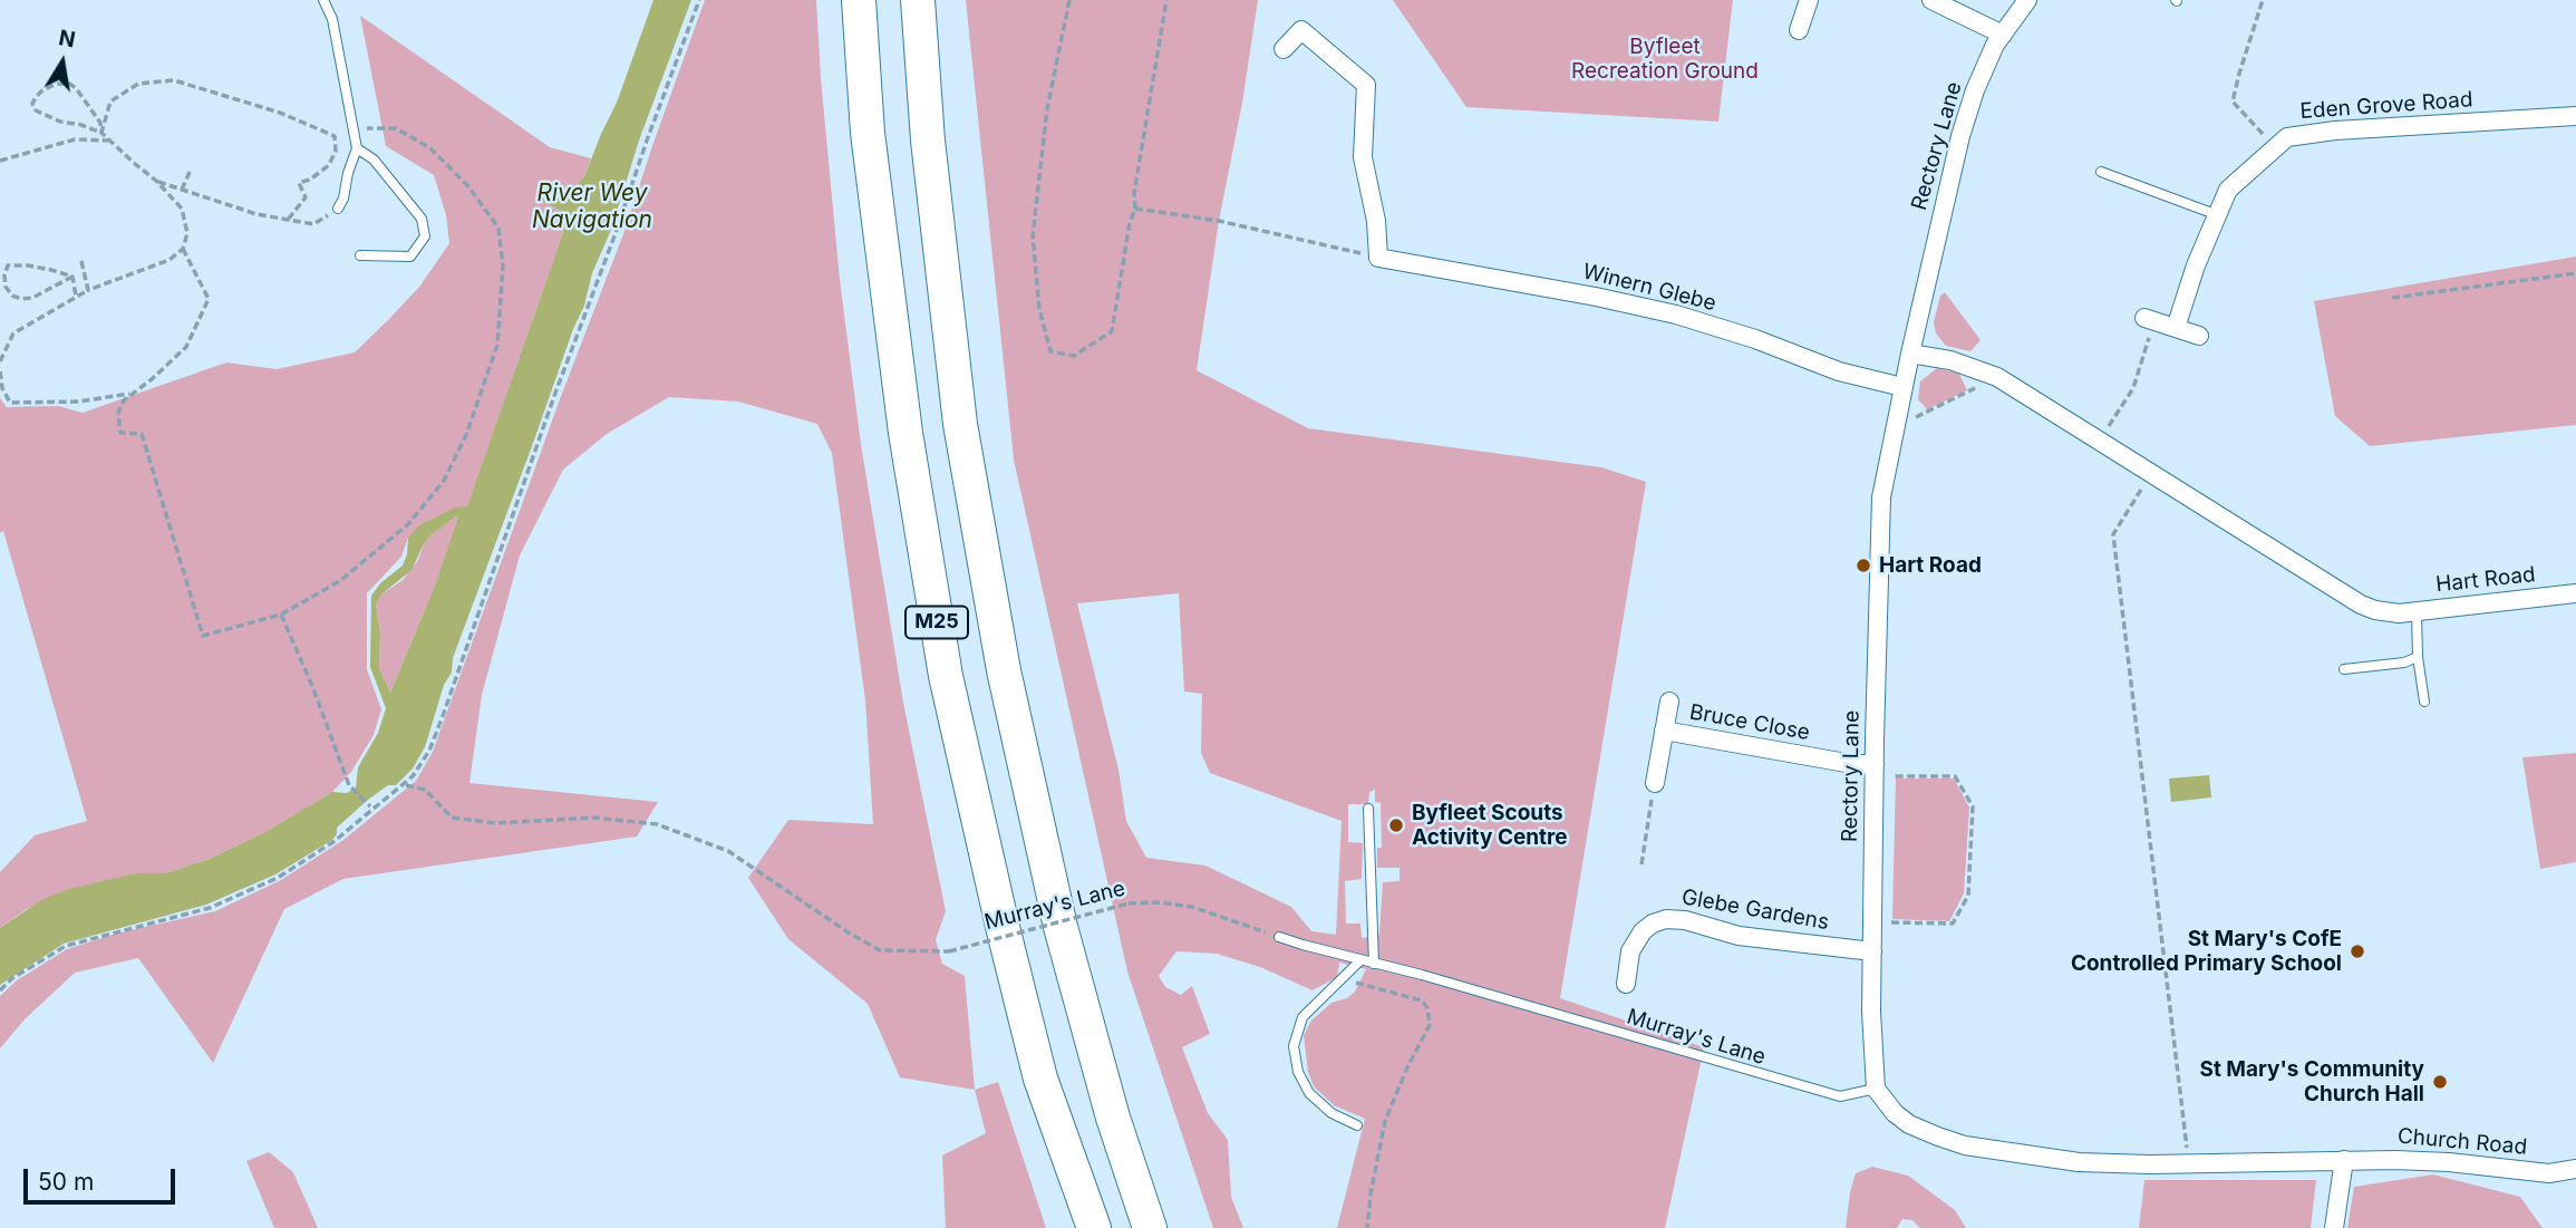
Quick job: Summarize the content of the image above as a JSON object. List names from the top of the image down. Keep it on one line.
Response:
{"streets":{"highway":["M25"],"street":["Eden Grove Road","Rectory Lane","Winern Glebe","Hart Road","Bruce Close","Glebe Gardens","Church Road"],"lane":["Murray's Lane"]},"crossings":[["Rectory Lane","Winern Glebe"],["Rectory Lane","Hart Road"],["Rectory Lane","Bruce Close"],["Rectory Lane","Murray's Lane"],["Rectory Lane","Glebe Gardens"]],"water":["River Wey Navigation"],"parks":["Byfleet Recreation Ground"],"places":["Hart Road","Byfleet Scouts Activity Centre","St Mary's CofE Controlled Primary School","St Mary's Community Church Hall"],"scale_bar":"50 m","north":"top"}
